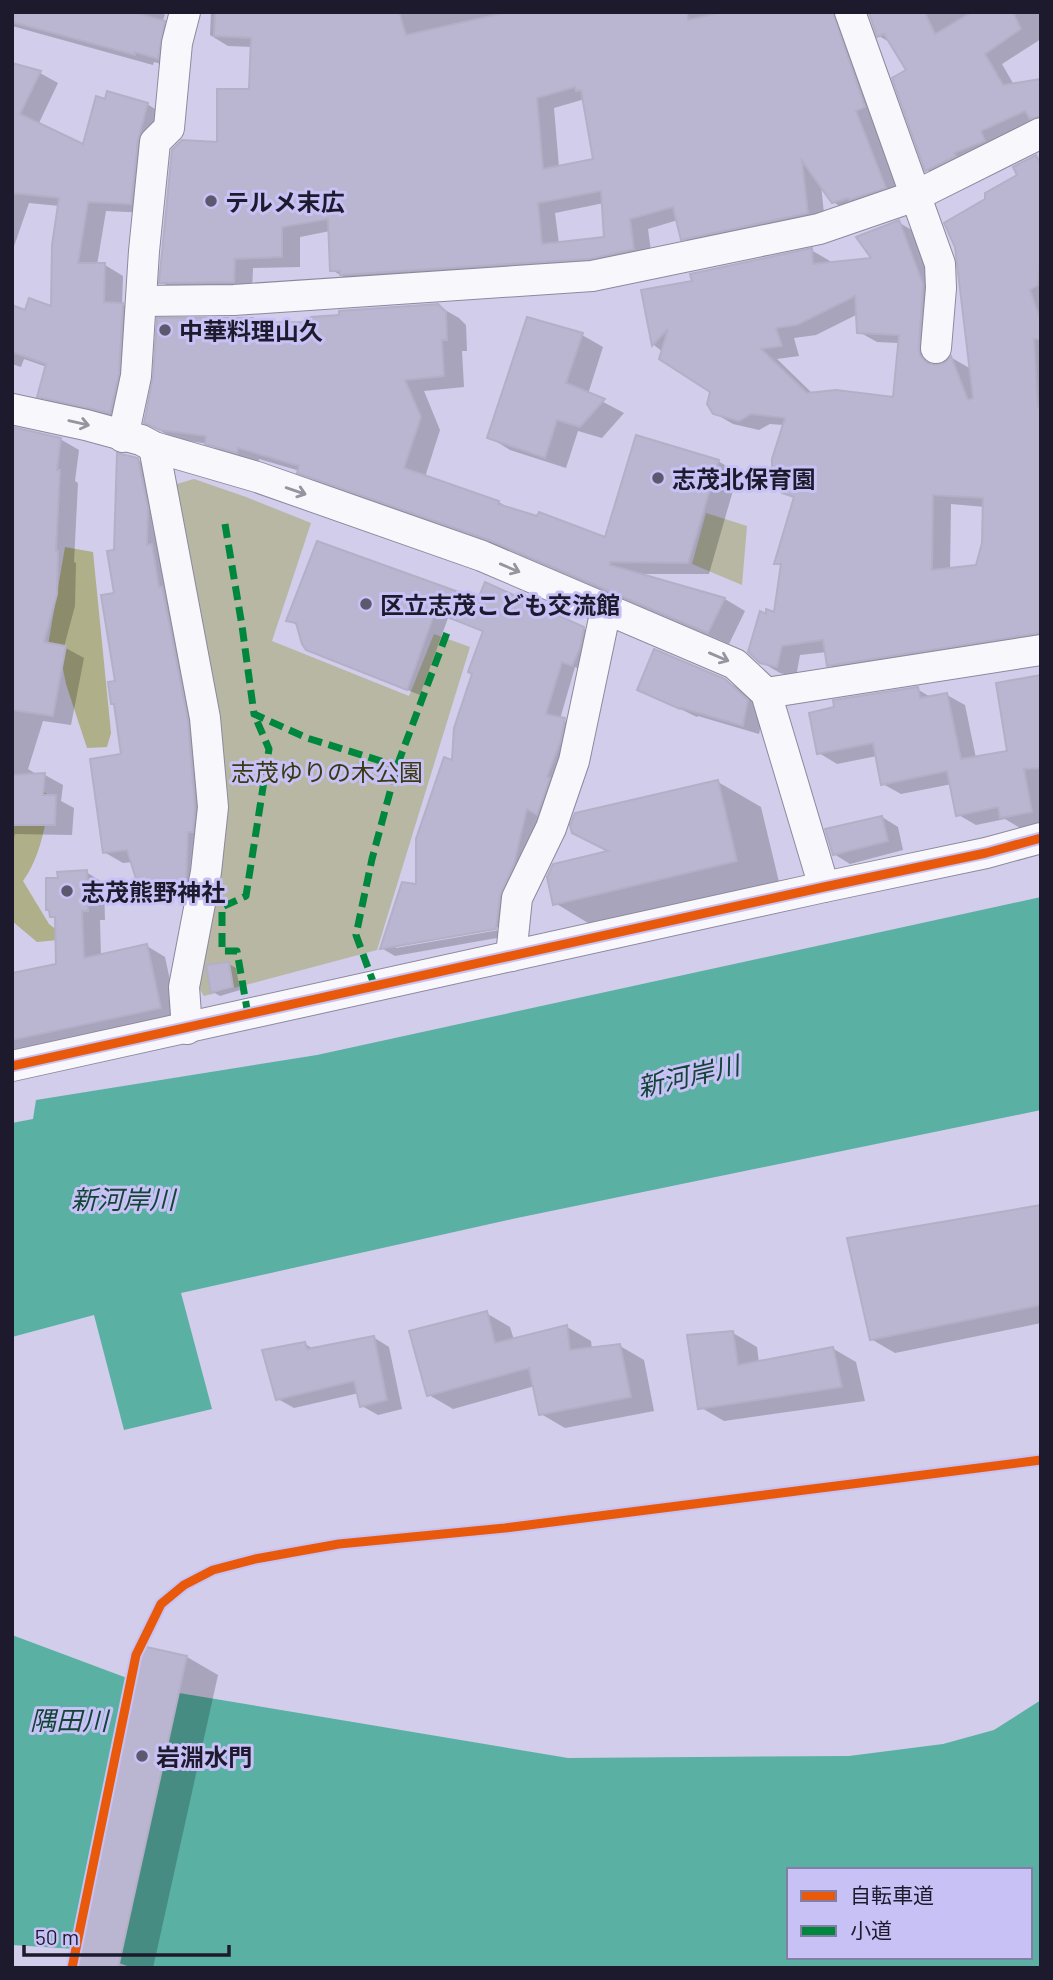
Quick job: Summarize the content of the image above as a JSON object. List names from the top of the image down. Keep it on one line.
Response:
{"water":["新河岸川","隅田川"],"parks":["志茂ゆりの木公園"],"places":["テルメ末広","中華料理山久","志茂北保育園","区立志茂こども交流館","志茂熊野神社","岩淵水門"],"legend":["自転車道","小道"],"scale_bar":"50 m"}
